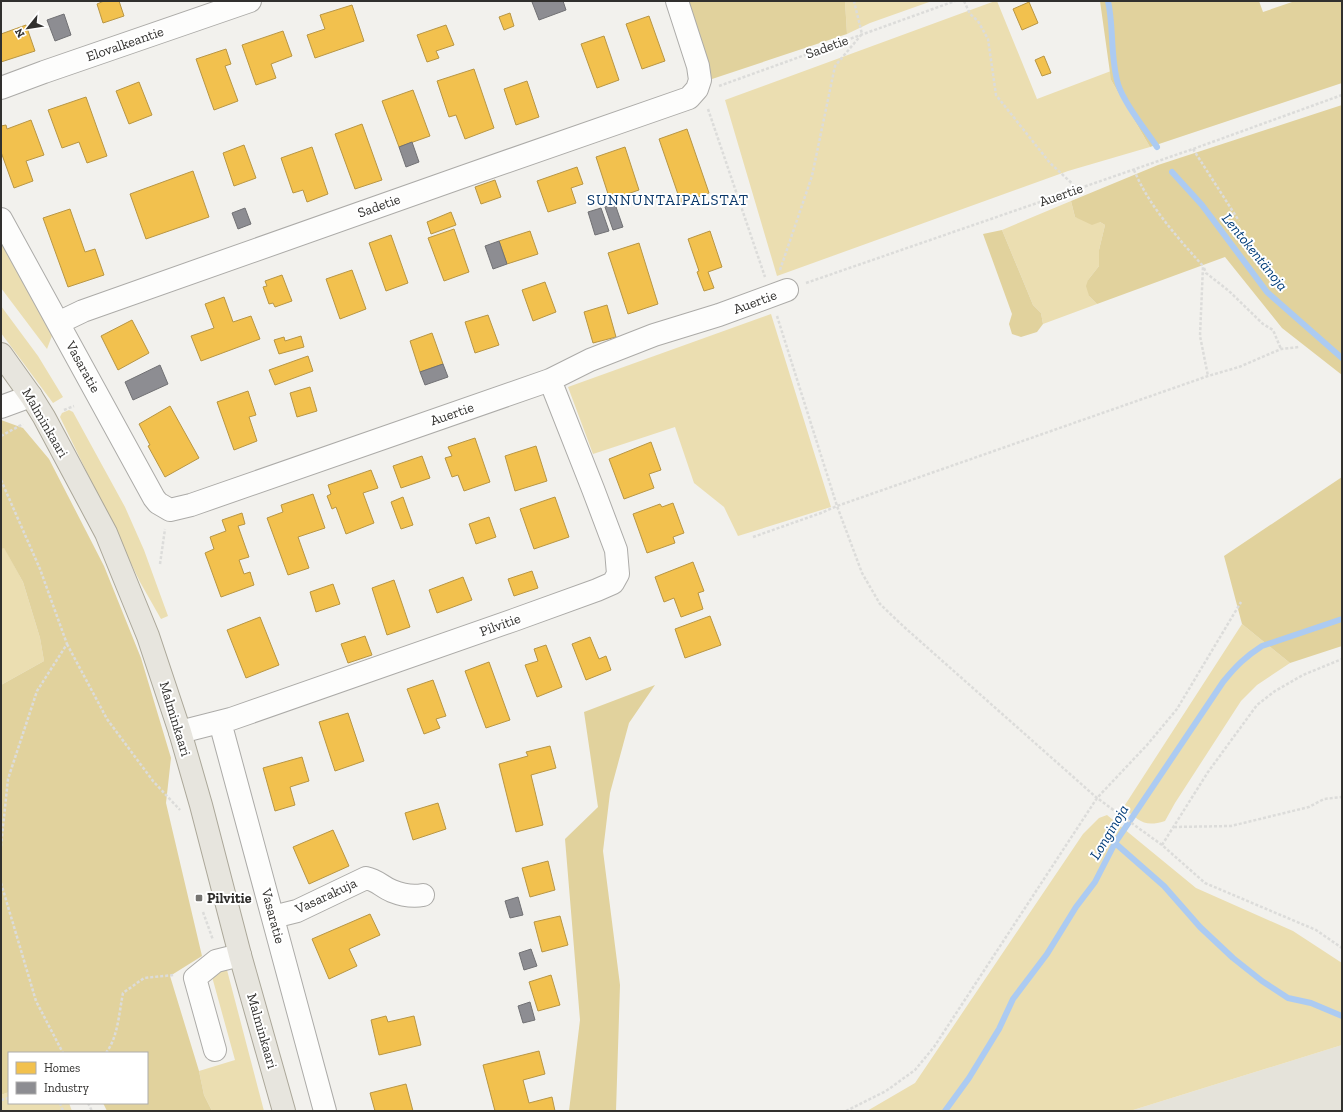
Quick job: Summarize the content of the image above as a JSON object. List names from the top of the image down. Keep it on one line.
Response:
{"streets":{"main road":["Malminkaari"],"street":["Elovalkeantie","Sadetie","Auertie","Vasaratie","Pilvitie","Vasarakuja"]},"crossings":[["Sadetie","Vasaratie"],["Auertie","Vasaratie"],["Auertie","Pilvitie"],["Vasaratie","Pilvitie"],["Vasaratie","Vasarakuja"],["Malminkaari","Pilvitie"]],"districts":["SUNNUNTAIPALSTAT"],"water":["Lentokentänoja","Longinoja"],"places":{"transit":["Pilvitie"]},"legend":["Homes","Industry"],"north":"bottom left"}
